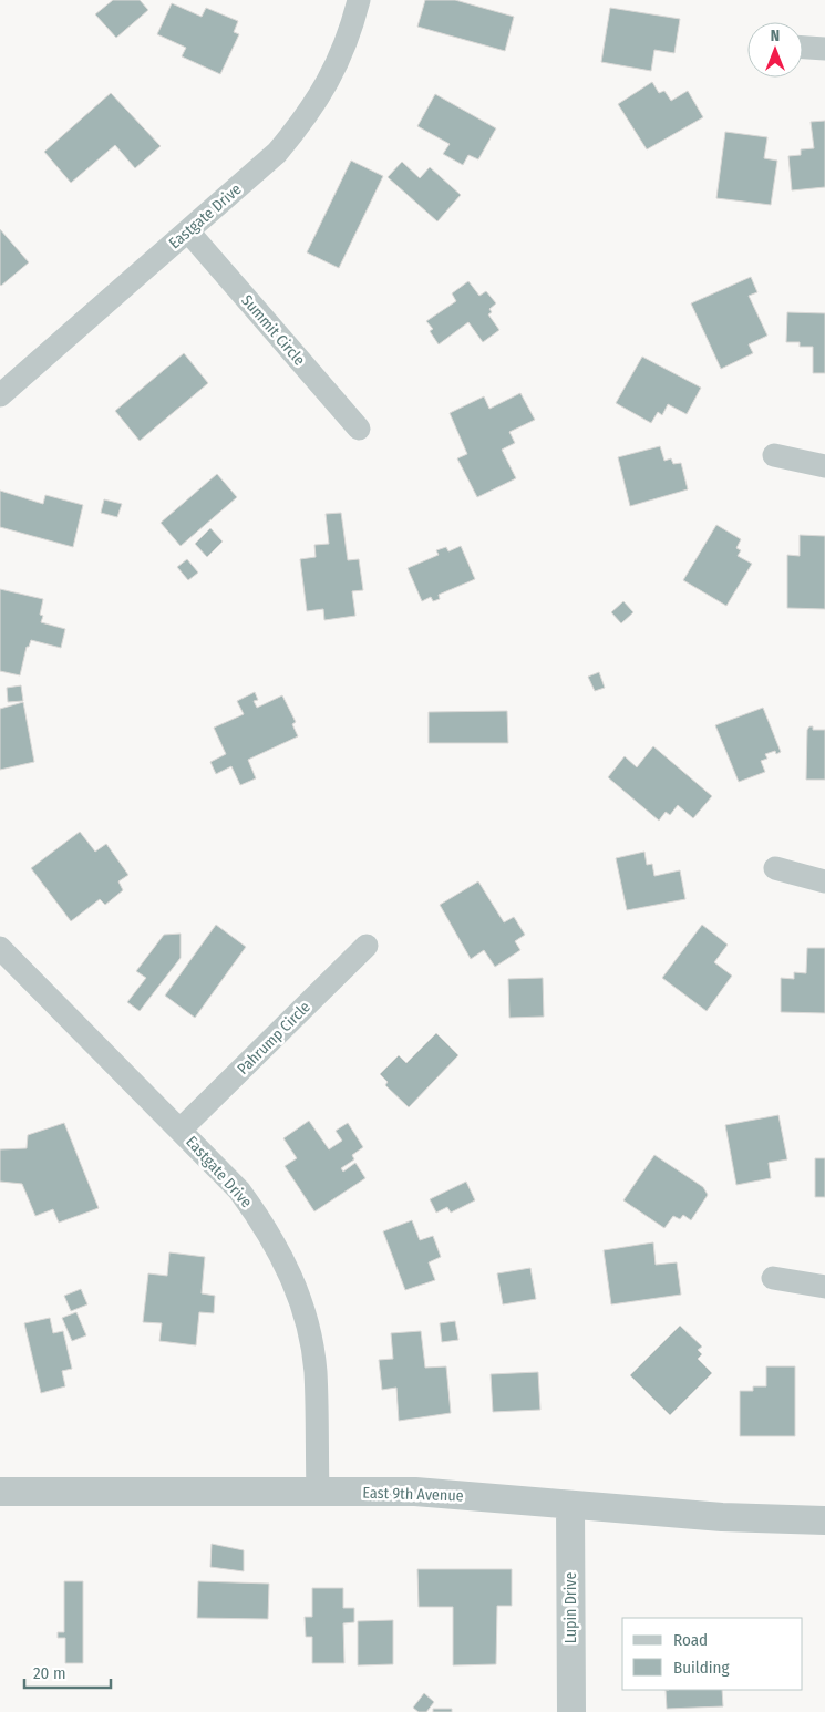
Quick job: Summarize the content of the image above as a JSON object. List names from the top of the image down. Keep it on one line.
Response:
{"streets":{"street":["Eastgate Drive","Summit Circle","Pahrump Circle","East 9th Avenue","Lupin Drive"]},"crossings":[["Eastgate Drive","Summit Circle"],["Eastgate Drive","Pahrump Circle"],["Eastgate Drive","East 9th Avenue"],["East 9th Avenue","Lupin Drive"]],"legend":["Road","Building"],"scale_bar":"20 m","north":"top"}
